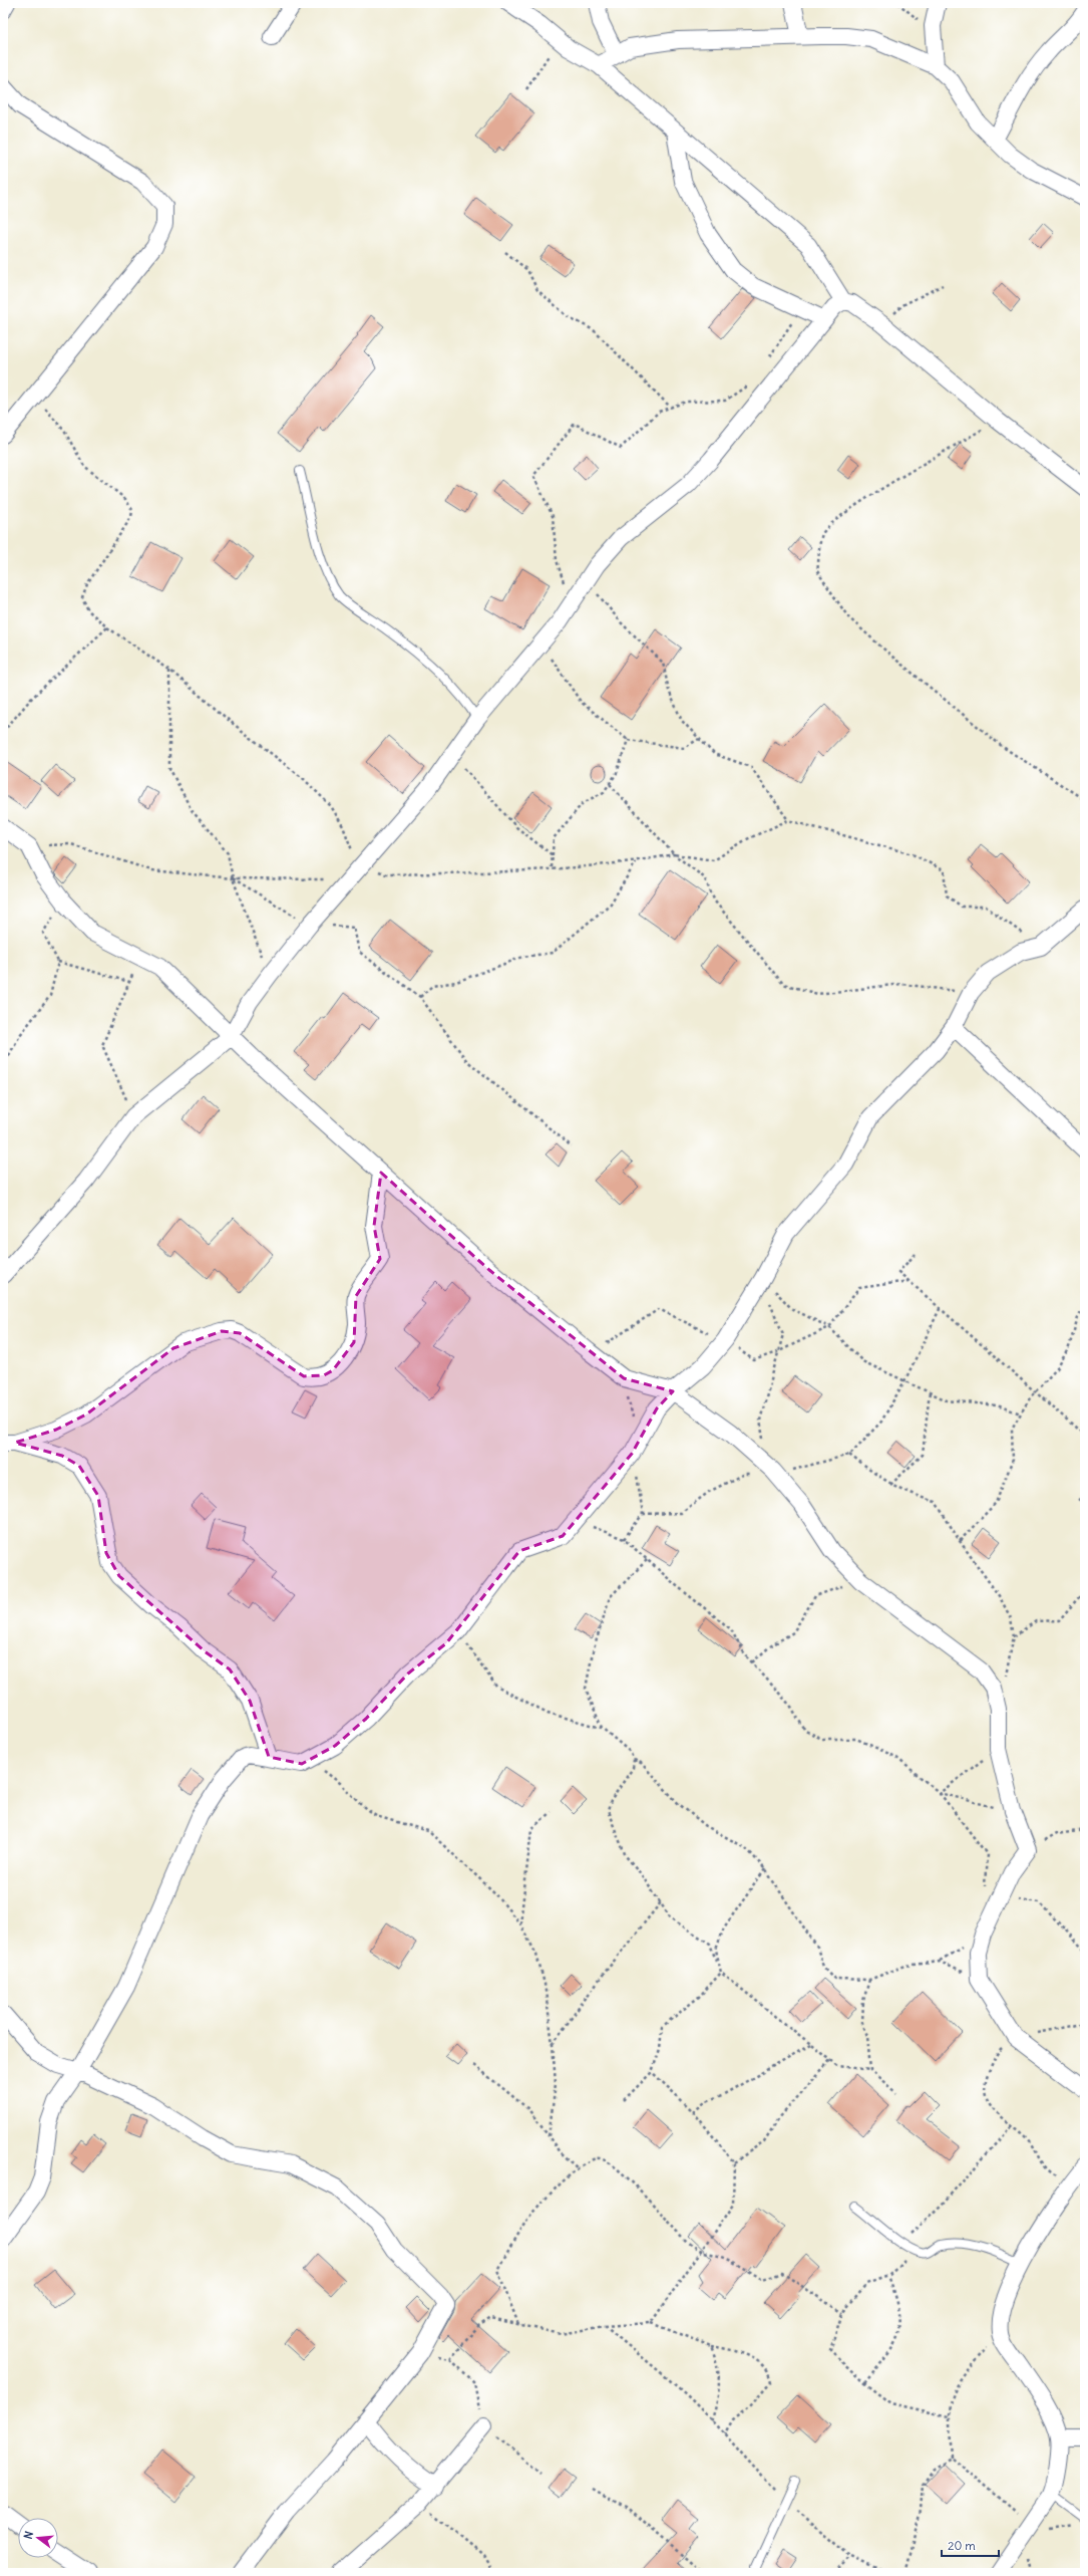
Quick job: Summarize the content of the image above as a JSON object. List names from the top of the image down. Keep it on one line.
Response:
{"scale_bar":"20 m","north":"left"}
